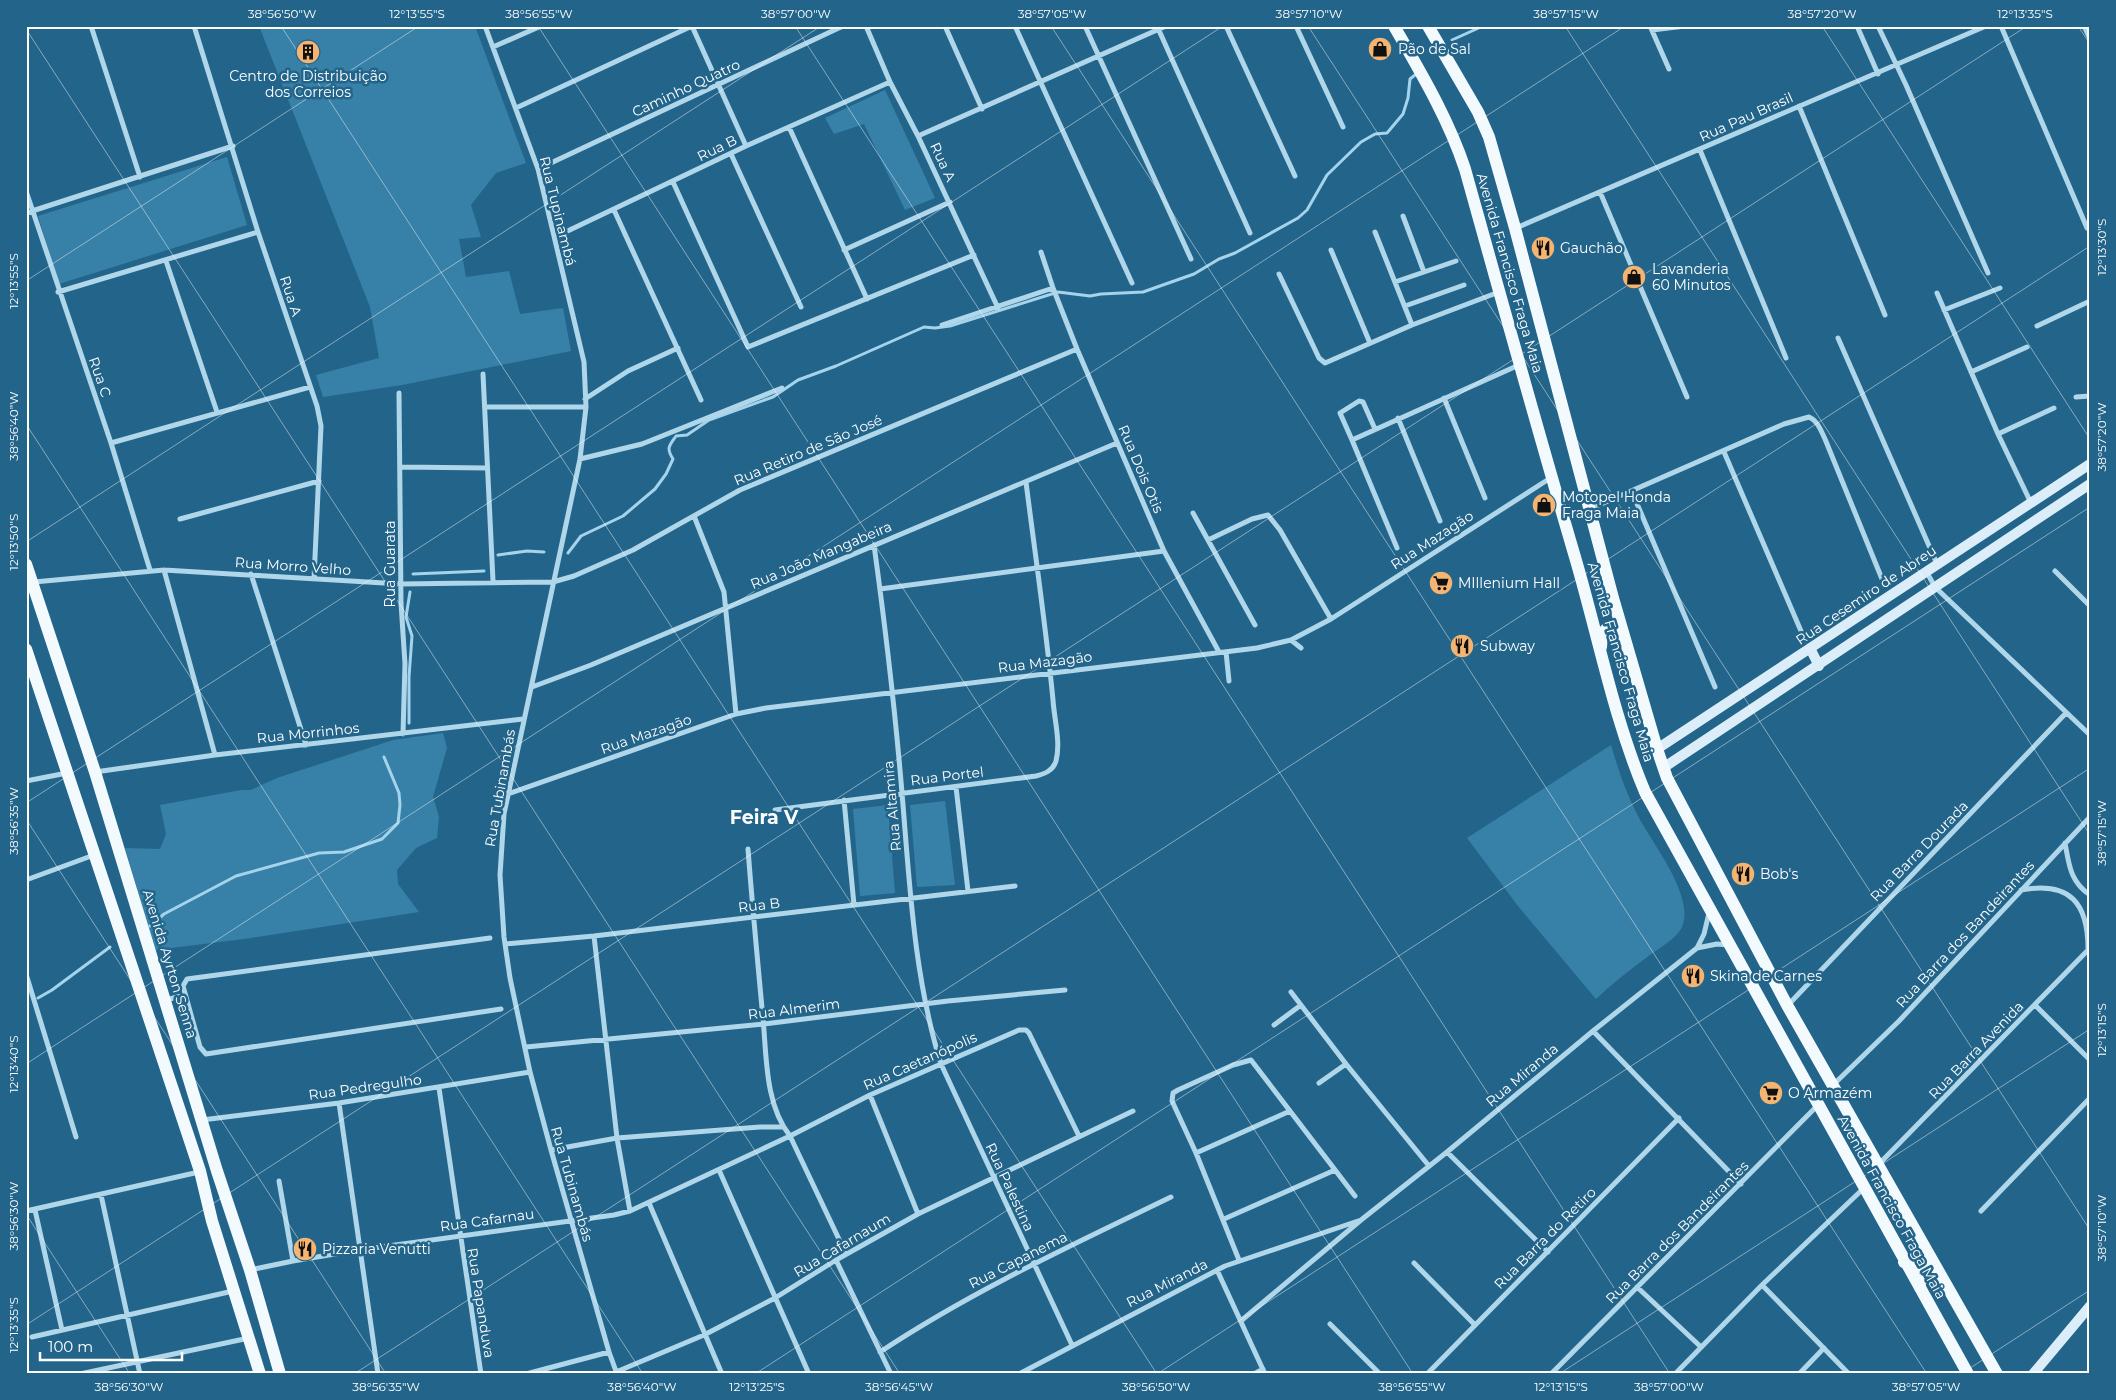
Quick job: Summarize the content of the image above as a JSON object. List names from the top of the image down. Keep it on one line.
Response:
{"streets":{"main road":["Avenida Francisco Fraga Maia","Avenida Ayrton Senna"],"street":["Caminho Quatro","Rua Pau Brasil","Rua B","Rua A","Rua Tupinambá","Rua C","Rua Retiro de São José","Rua Dois Otis","Rua Mazagão","Rua João Mangabeira","Rua Guarata","Rua Morro Velho","Rua Cesemiro de Abreu","Rua Morrinhos","Rua Portel","Rua Tubinambás","Rua Altamira","Rua Barra Dourada","Rua Barra dos Bandeirantes","Rua Almerim","Rua Barra Avenida","Rua Caetanópolis","Rua Miranda","Rua Pedregulho","Rua Palestina","Rua Cafarnau","Rua Barra do Retiro","Rua Cafarnaum","Rua Capanema","Rua Papanduva"]},"crossings":[["Caminho Quatro","Rua Tupinambá"],["Rua Pau Brasil","Avenida Francisco Fraga Maia"],["Rua B","Rua A"],["Rua B","Rua Tupinambá"],["Rua B","Rua Tubinambás"],["Rua B","Rua Altamira"],["Rua A","Rua Morro Velho"],["Rua Tupinambá","Rua Tubinambás"],["Avenida Francisco Fraga Maia","Rua Mazagão"],["Avenida Francisco Fraga Maia","Rua Cesemiro de Abreu"],["Avenida Francisco Fraga Maia","Rua Barra Dourada"],["Avenida Francisco Fraga Maia","Rua Barra dos Bandeirantes"],["Avenida Francisco Fraga Maia","Rua Barra Avenida"],["Avenida Francisco Fraga Maia","Rua Miranda"],["Rua C","Rua Morro Velho"],["Rua Retiro de São José","Rua Dois Otis"],["Rua Retiro de São José","Rua Morro Velho"],["Rua Retiro de São José","Rua Tubinambás"],["Rua Dois Otis","Rua Mazagão"],["Rua Dois Otis","Rua João Mangabeira"],["Rua Mazagão","Rua Portel"],["Rua Mazagão","Rua Tubinambás"],["Rua Mazagão","Rua Altamira"],["Rua João Mangabeira","Rua Tubinambás"],["Rua João Mangabeira","Rua Altamira"],["Rua Guarata","Rua Morro Velho"],["Rua Guarata","Rua Morrinhos"],["Rua Morro Velho","Rua Tubinambás"],["Rua Morro Velho","Avenida Ayrton Senna"],["Rua Morrinhos","Rua Tubinambás"],["Rua Morrinhos","Avenida Ayrton Senna"],["Rua Portel","Rua Altamira"],["Rua Tubinambás","Rua Almerim"],["Rua Tubinambás","Rua Pedregulho"],["Rua Tubinambás","Rua Cafarnau"],["Rua Tubinambás","Rua Cafarnaum"],["Rua Altamira","Rua Almerim"],["Rua Altamira","Rua Caetanópolis"],["Rua Altamira","Rua Palestina"],["Avenida Ayrton Senna","Rua Pedregulho"],["Avenida Ayrton Senna","Rua Cafarnau"],["Rua Caetanópolis","Rua Palestina"],["Rua Caetanópolis","Rua Cafarnau"],["Rua Caetanópolis","Rua Cafarnaum"],["Rua Miranda","Rua Palestina"],["Rua Pedregulho","Rua Papanduva"],["Rua Palestina","Rua Cafarnaum"],["Rua Palestina","Rua Capanema"],["Rua Cafarnau","Rua Papanduva"]],"districts":["Feira V"],"places":{"shop":["Pão de Sal","Lavanderia 60 Minutos","Motopel Honda Fraga Maia"],"building":["Centro de Distribuição dos Correios"],"restaurant":["Gauchão","Subway","Bob's","Skina de Carnes","Pizzaria Venutti"],"supermarket":["MIllenium Hall","O Armazém"]},"scale_bar":"100 m","coordinates":["38°56'50\"W","12°13'55\"S","38°56'55\"W","38°57'00\"W","38°57'05\"W","38°57'10\"W","38°57'15\"W","38°57'20\"W","12°13'35\"S","12°13'30\"S","38°56'40\"W","12°13'50\"S","38°56'35\"W","12°13'15\"S","12°13'40\"S","38°56'30\"W","12°13'25\"S","38°56'45\"W"]}
